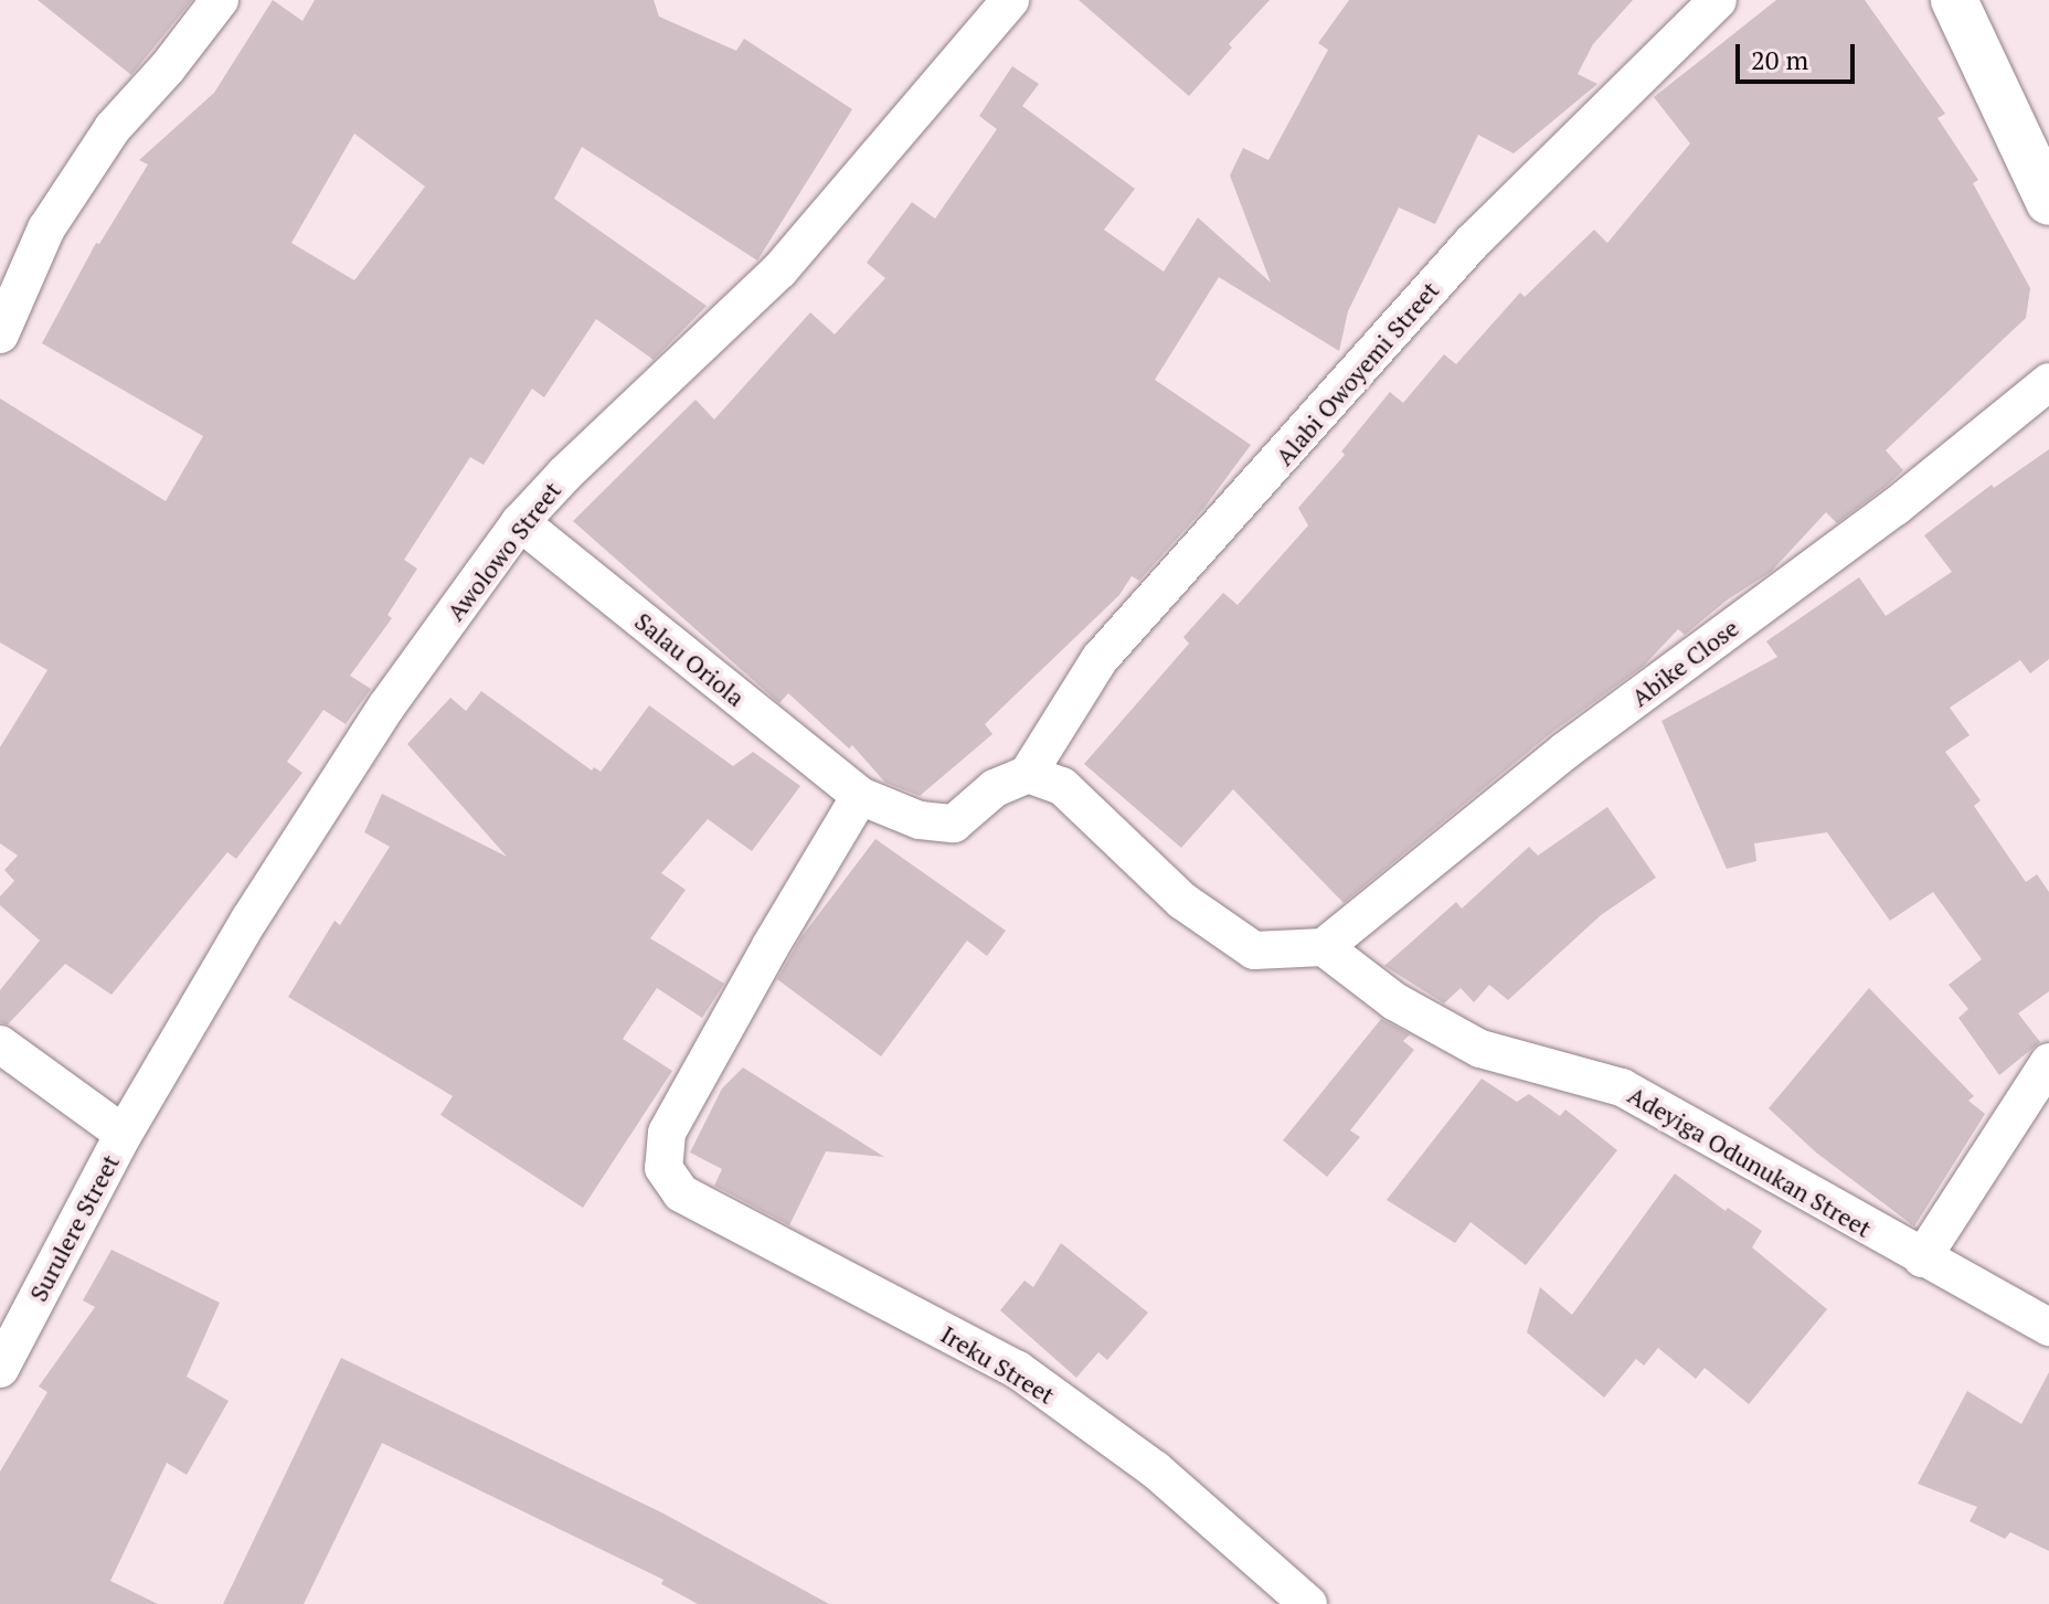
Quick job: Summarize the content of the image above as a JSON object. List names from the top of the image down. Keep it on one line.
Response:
{"streets":{"street":["Alabi Owoyemi Street","Awolowo Street","Salau Oriola","Abike Close","Adeyiga Odunukan Street","Surulere Street","Ireku Street"]},"crossings":[["Awolowo Street","Salau Oriola"],["Awolowo Street","Surulere Street"],["Salau Oriola","Ireku Street"],["Abike Close","Adeyiga Odunukan Street"]],"scale_bar":"20 m"}
